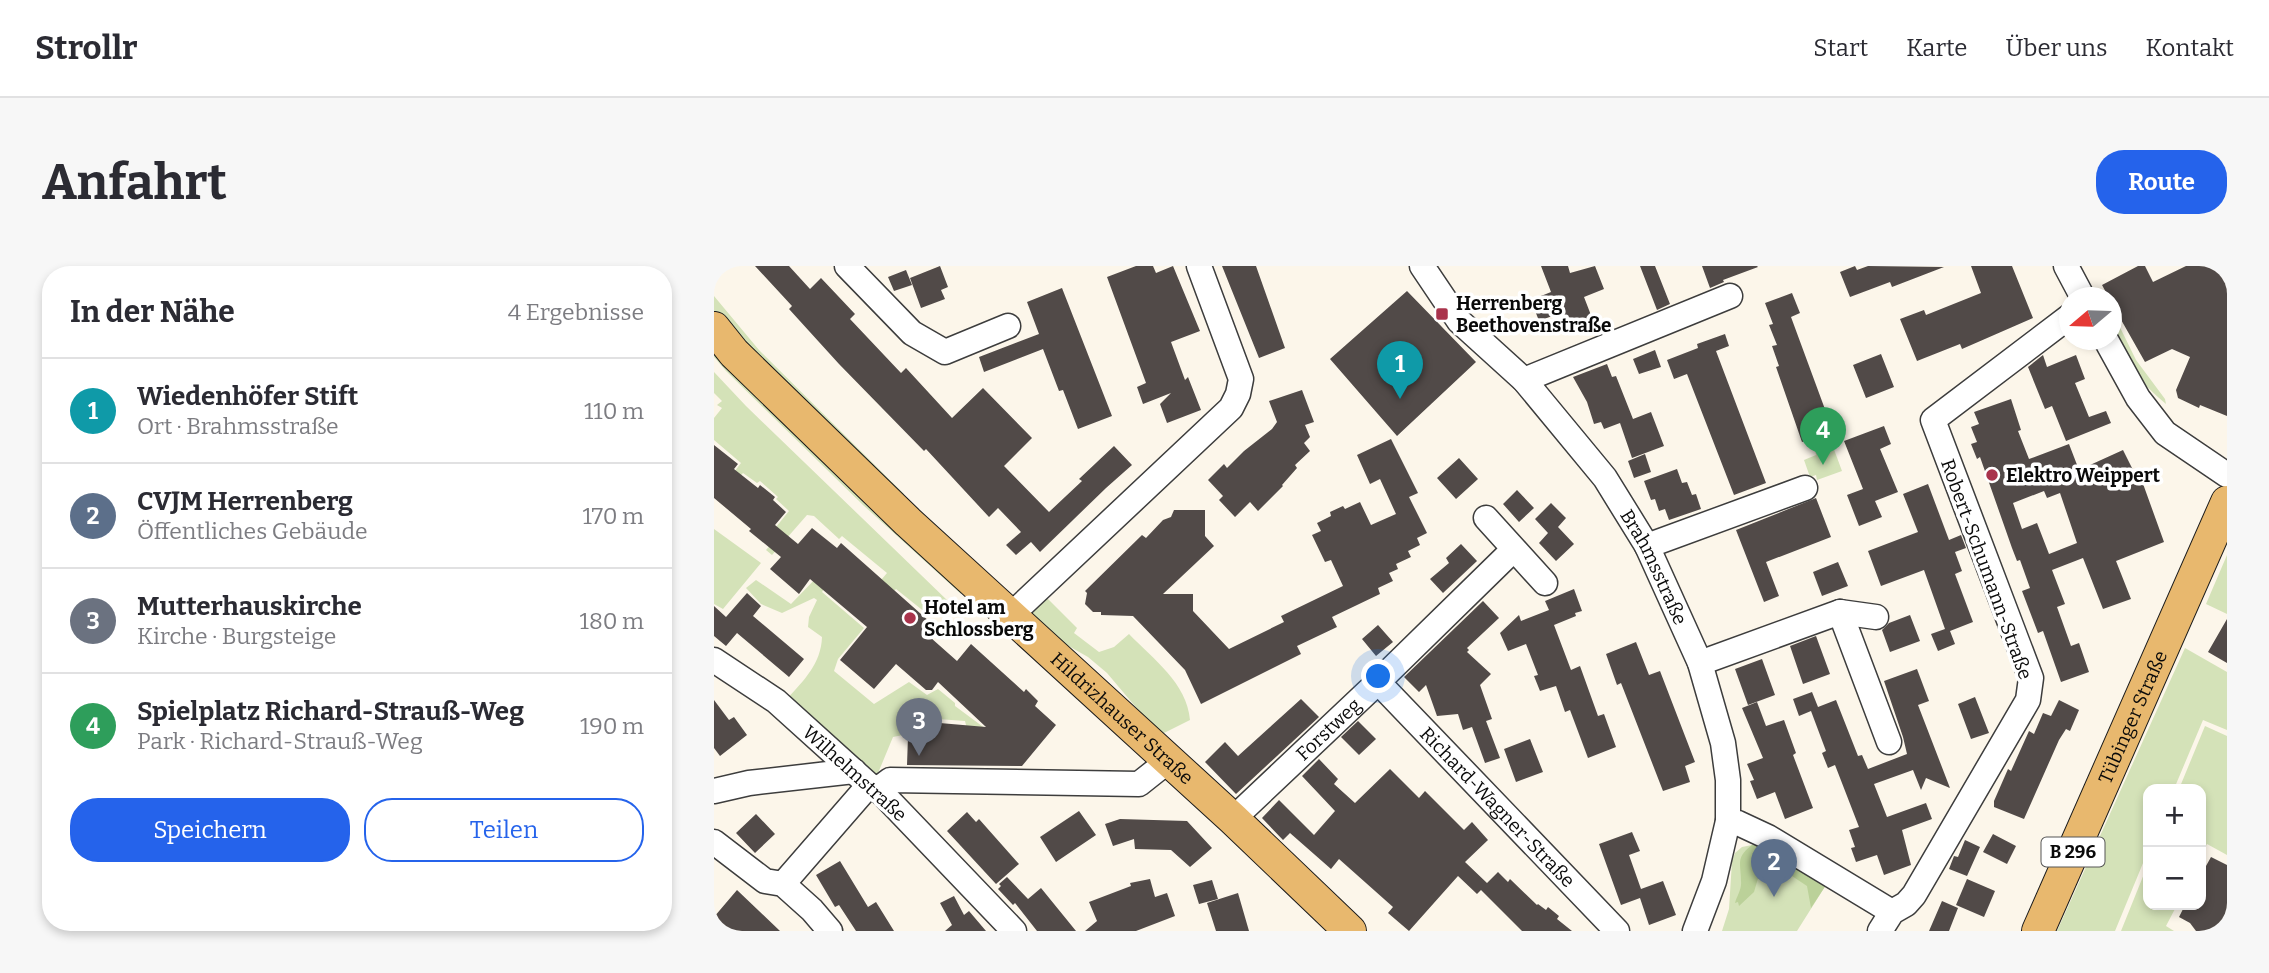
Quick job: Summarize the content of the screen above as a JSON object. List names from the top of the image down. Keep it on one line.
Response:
{"streets":{"main road":["Tübinger Straße","Hildrizhauser Straße","B 296"],"street":["Brahmsstraße","Robert-Schumann-Straße","Forstweg","Wilhelmstraße","Richard-Wagner-Straße"]},"crossings":[["Hildrizhauser Straße","Forstweg"],["Forstweg","Richard-Wagner-Straße"]],"places":{"transit":["Herrenberg Beethovenstraße"],"other":["Elektro Weippert","Hotel am Schlossberg"]},"north":"left","page":{"header":"Strollr","nav":["Start","Karte","Über uns","Kontakt"],"buttons":["Route",["Speichern","Teilen"]],"title":"Anfahrt","heading":["In der Nähe","4 Ergebnisse"],"pins":["1","4","3","2"],"list":[{"mark":"1","name":"Wiedenhöfer Stift","note":"Ort · Brahmsstraße","value":"110 m"},{"mark":"2","name":"CVJM Herrenberg","note":"Öffentliches Gebäude","value":"170 m"},{"mark":"3","name":"Mutterhauskirche","note":"Kirche · Burgsteige","value":"180 m"},{"mark":"4","name":"Spielplatz Richard-Strauß-Weg","note":"Park · Richard-Strauß-Weg","value":"190 m"}],"map_buttons":["+","−"]}}
